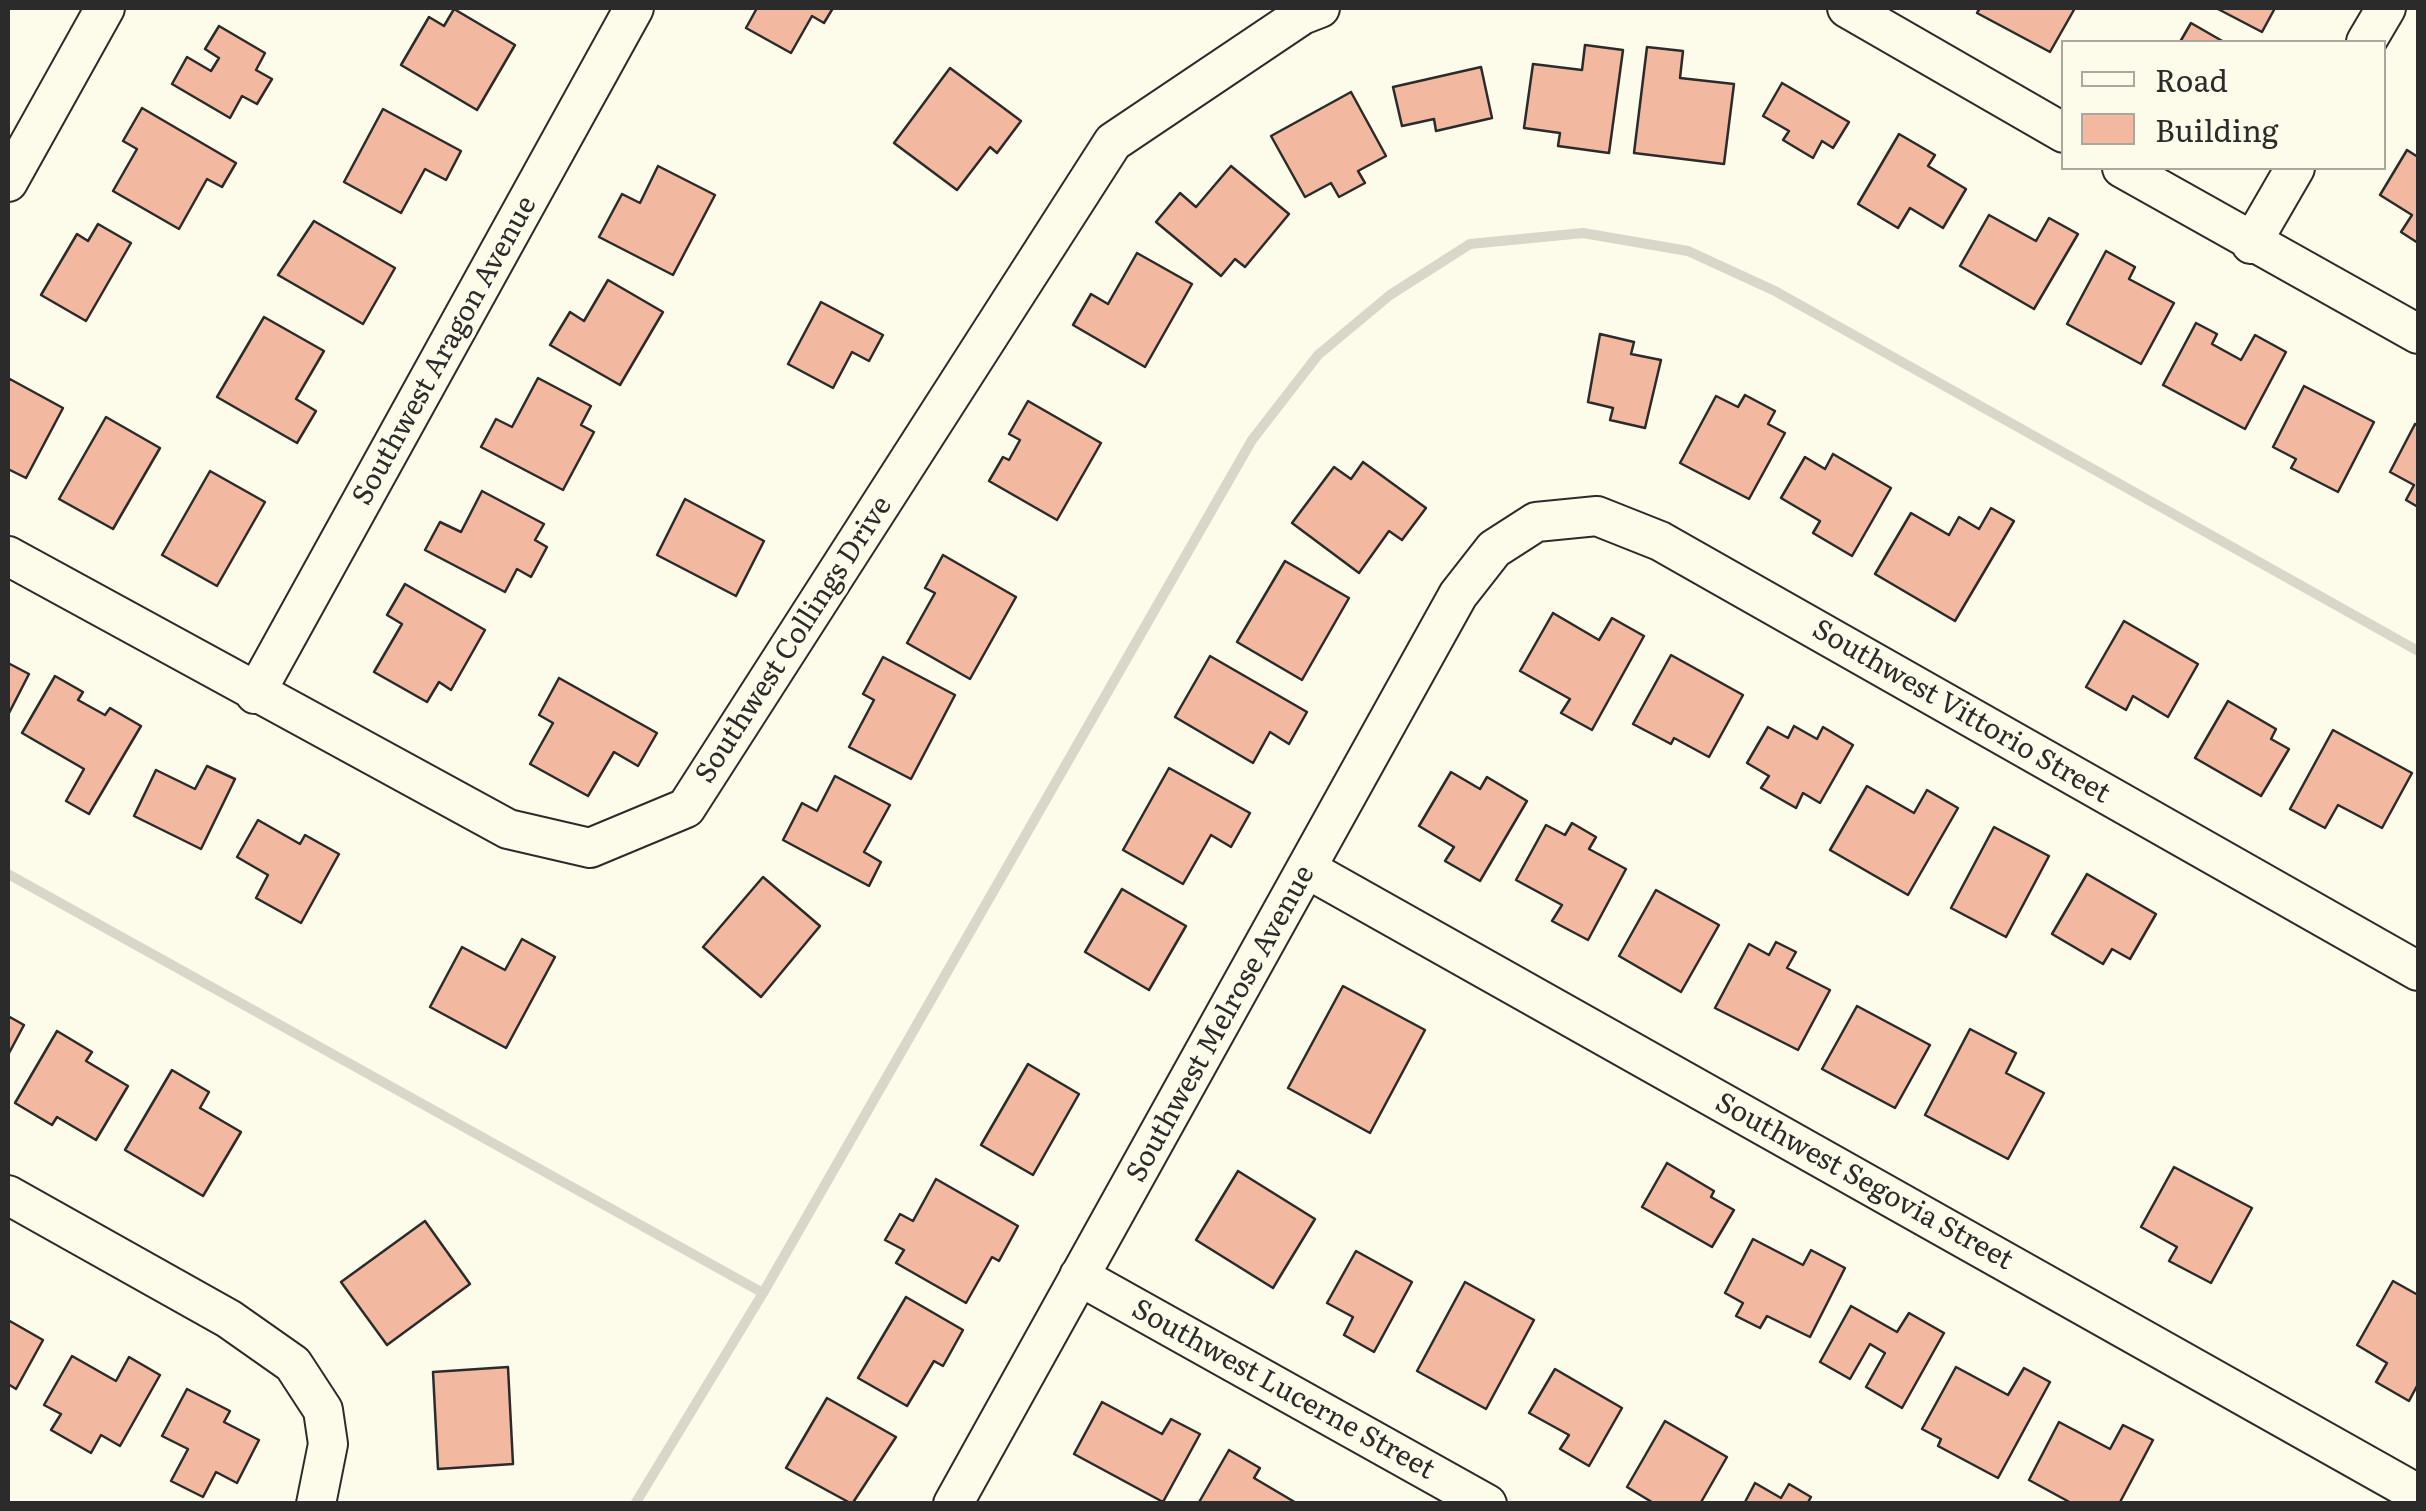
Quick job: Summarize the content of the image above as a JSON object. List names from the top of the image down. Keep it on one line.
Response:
{"streets":{"street":["Southwest Aragon Avenue","Southwest Collings Drive","Southwest Vittorio Street","Southwest Melrose Avenue","Southwest Segovia Street","Southwest Lucerne Street"]},"crossings":[["Southwest Aragon Avenue","Southwest Collings Drive"],["Southwest Vittorio Street","Southwest Melrose Avenue"],["Southwest Melrose Avenue","Southwest Segovia Street"],["Southwest Melrose Avenue","Southwest Lucerne Street"]],"legend":["Road","Building"]}
